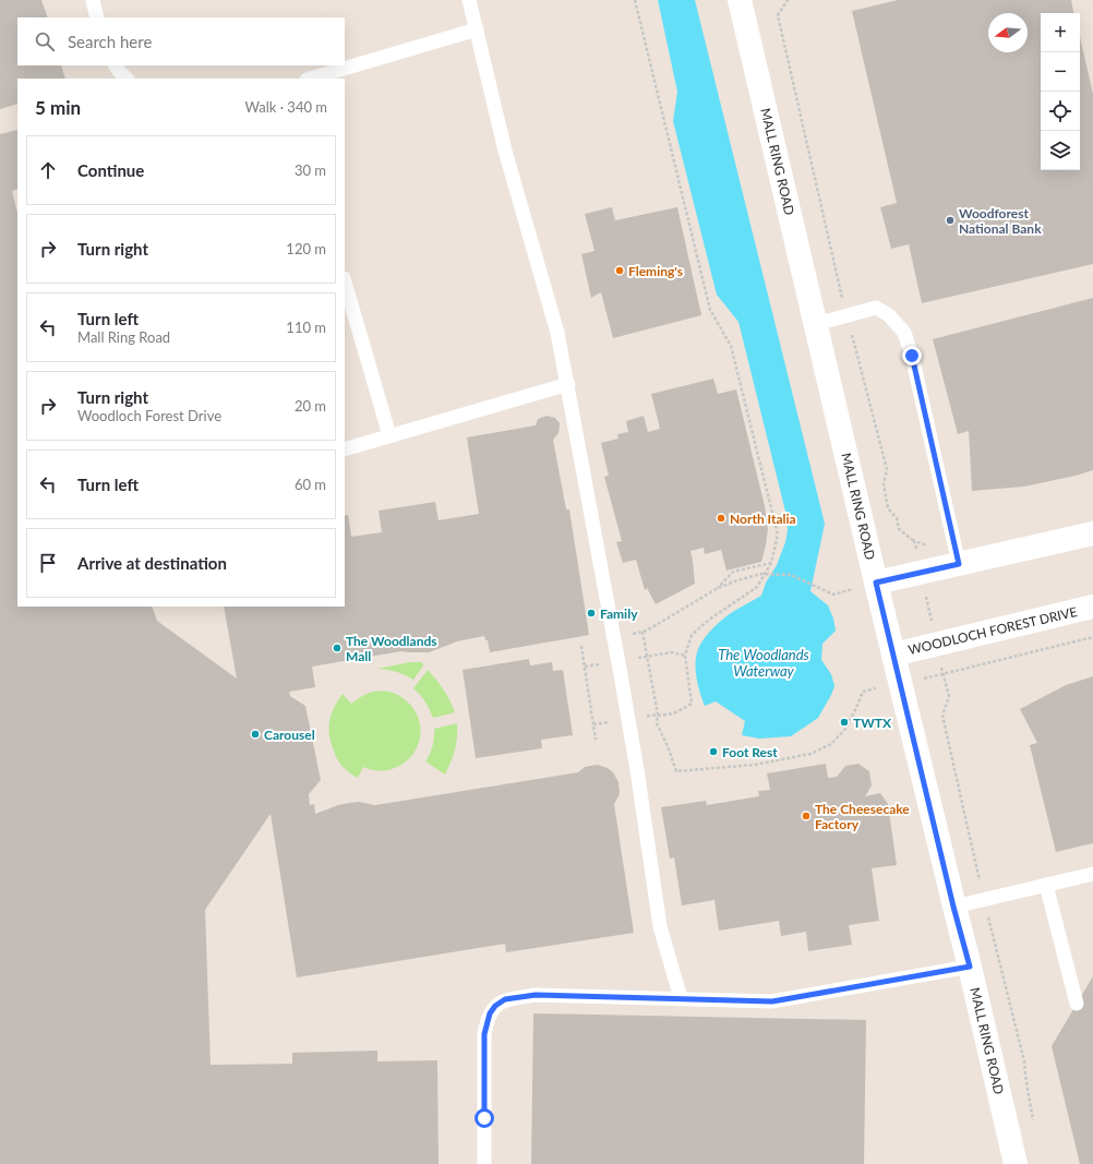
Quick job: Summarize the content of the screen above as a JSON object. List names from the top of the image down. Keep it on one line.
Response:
{"streets":{"street":["MALL RING ROAD","WOODLOCH FOREST DRIVE"]},"crossings":[["MALL RING ROAD","WOODLOCH FOREST DRIVE"]],"water":["The Woodlands Waterway"],"places":["Woodforest National Bank","Fleming's","North Italia","Family","The Woodlands Mall","TWTX","Carousel","Foot Rest","The Cheesecake Factory"],"north":"left","page":{"map_buttons":["+","−"],"search":"Search here","heading":["5 min","Walk · 340 m"],"list":[["Continue","30 m"],["Turn right","120 m"],["Turn left","Mall Ring Road","110 m"],["Turn right","Woodloch Forest Drive","20 m"],["Turn left","60 m"],"Arrive at destination"]}}
